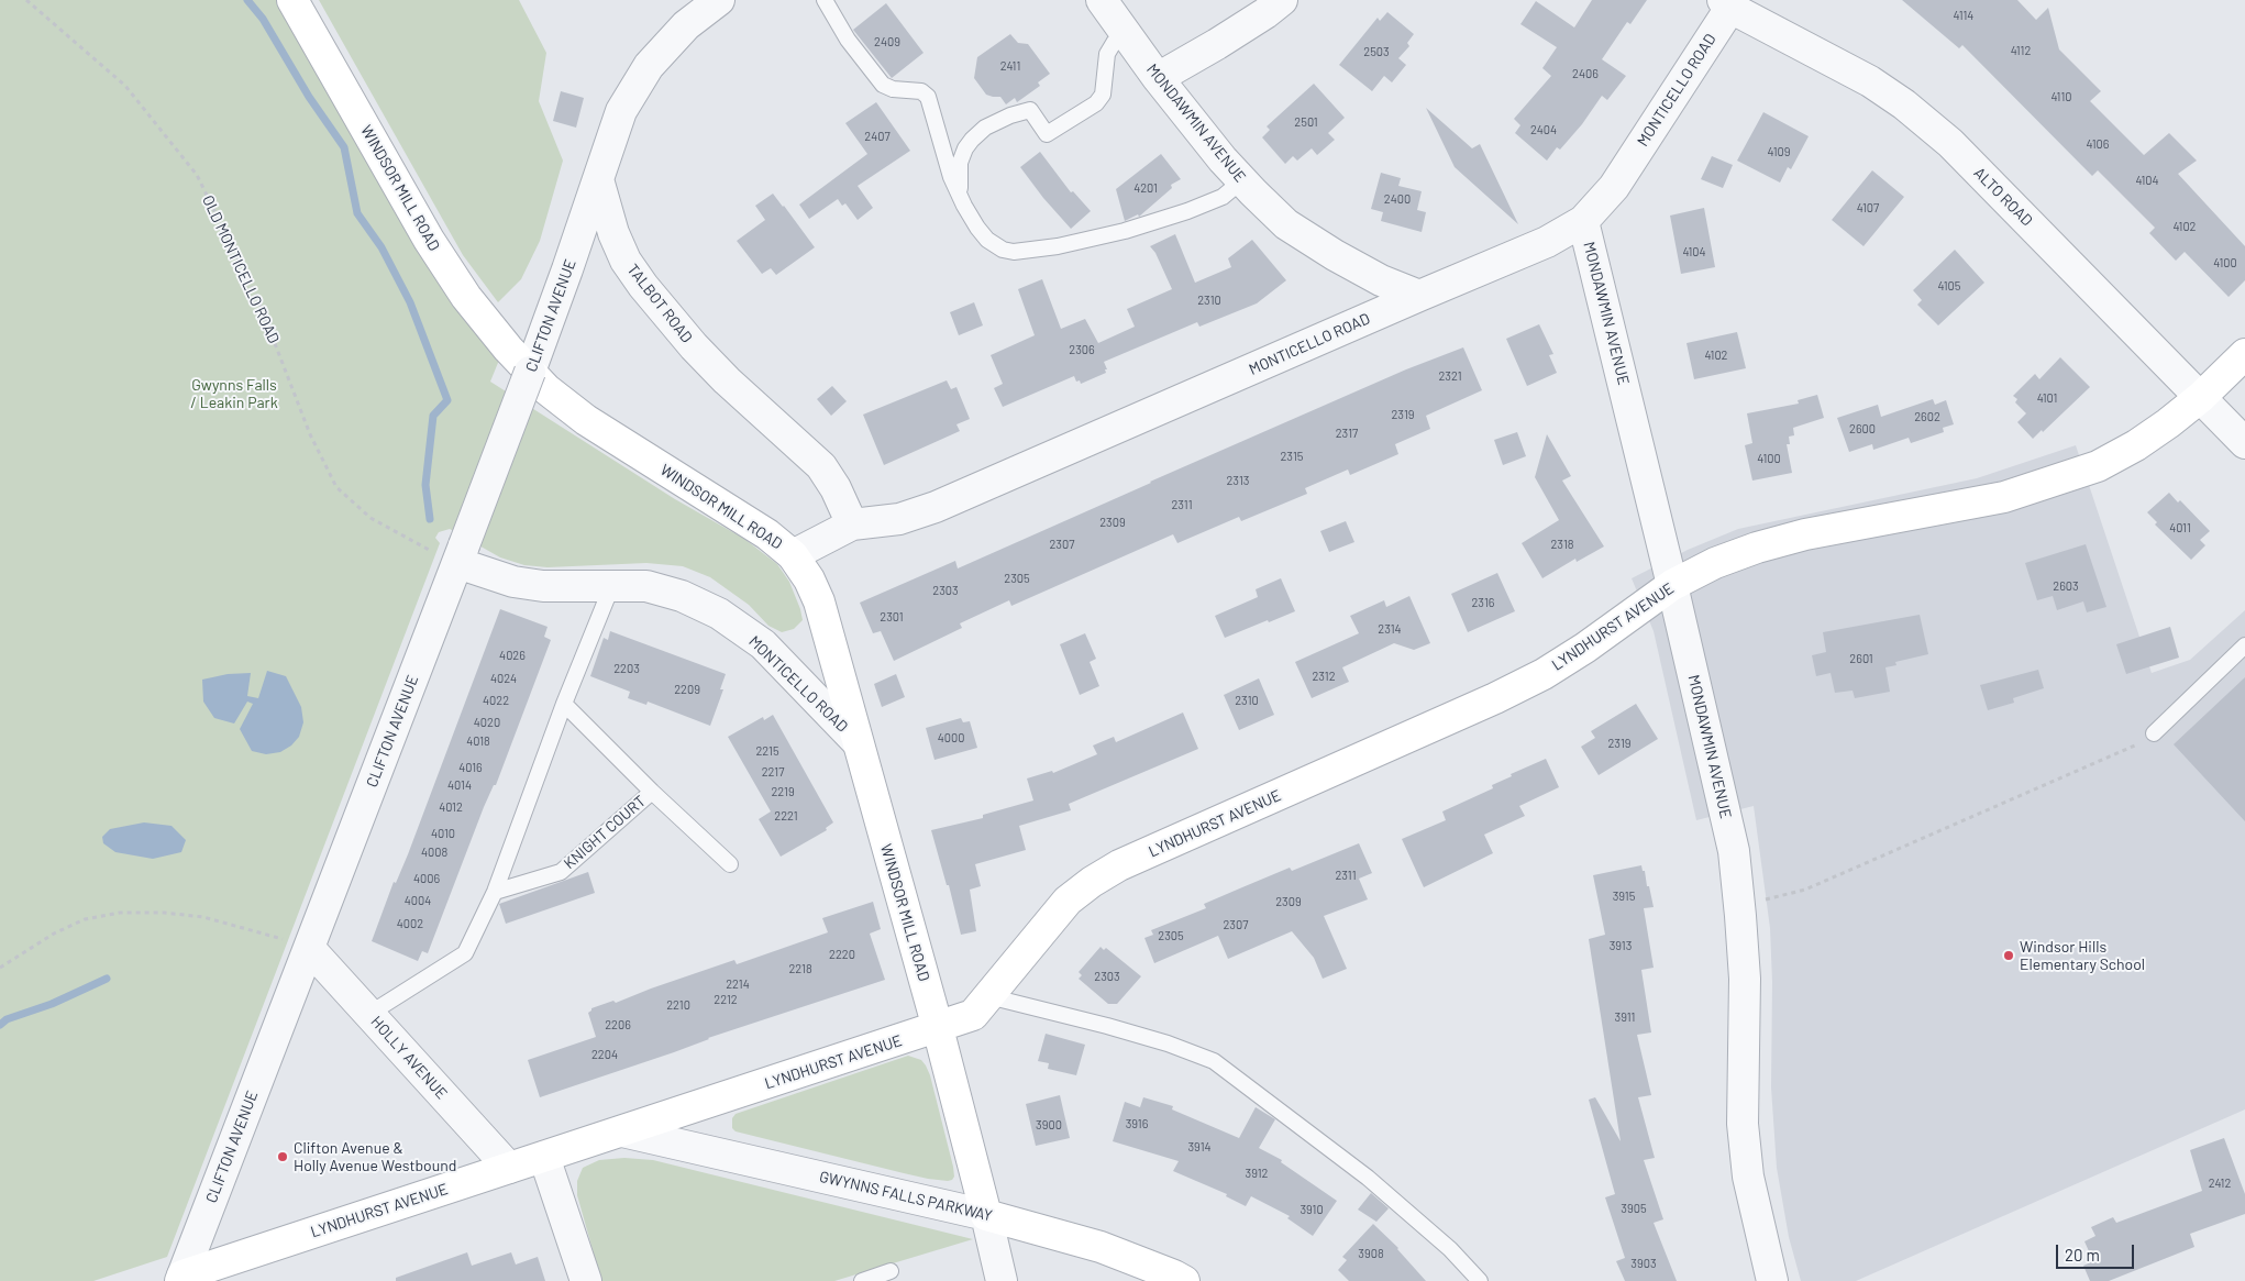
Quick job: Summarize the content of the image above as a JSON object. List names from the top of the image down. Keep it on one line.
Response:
{"streets":{"street":["MONTICELLO ROAD","MONDAWMIN AVENUE","WINDSOR MILL ROAD","ALTO ROAD","TALBOT ROAD","CLIFTON AVENUE","LYNDHURST AVENUE","HOLLY AVENUE","GWYNNS FALLS PARKWAY"],"lane":["KNIGHT COURT"],"path":["OLD MONTICELLO ROAD"]},"crossings":[["MONTICELLO ROAD","MONDAWMIN AVENUE"],["MONTICELLO ROAD","WINDSOR MILL ROAD"],["MONTICELLO ROAD","ALTO ROAD"],["MONTICELLO ROAD","OLD MONTICELLO ROAD"],["MONTICELLO ROAD","TALBOT ROAD"],["MONTICELLO ROAD","CLIFTON AVENUE"],["MONDAWMIN AVENUE","LYNDHURST AVENUE"],["WINDSOR MILL ROAD","LYNDHURST AVENUE"],["WINDSOR MILL ROAD","GWYNNS FALLS PARKWAY"],["ALTO ROAD","LYNDHURST AVENUE"],["OLD MONTICELLO ROAD","CLIFTON AVENUE"],["TALBOT ROAD","CLIFTON AVENUE"],["CLIFTON AVENUE","LYNDHURST AVENUE"],["CLIFTON AVENUE","HOLLY AVENUE"],["LYNDHURST AVENUE","HOLLY AVENUE"],["LYNDHURST AVENUE","GWYNNS FALLS PARKWAY"]],"parks":["Gwynns Falls / Leakin Park"],"places":["Windsor Hills Elementary School","Clifton Avenue & Holly Avenue Westbound"],"house_numbers":["4114","2409","4112","2503","2411","2406","4110","2501","2404","2407","4106","4109","4104","4201","2400","4107","4102","4104","4100","4105","2310","2306","4102","2321","4101","2319","2602","2600","2317","2315","4100","2313","2311","2309","4011","2307","2318","2305","2603","2303","2316","2301","2314","4026","2601","2203","2312","4024","2209","4022","2310","4020","4000","4018","2319","2215","4016","2217","4014","2219","4012","2221","4010","4008","2311","4006","3915","4004","2309","4002","2307","2305","3913","2220","2218","2303","2214","2212","2210","3911","2206","2204","3916","3900","3914","3912","2412","3905","3910","3908","3903"],"scale_bar":"20 m"}
